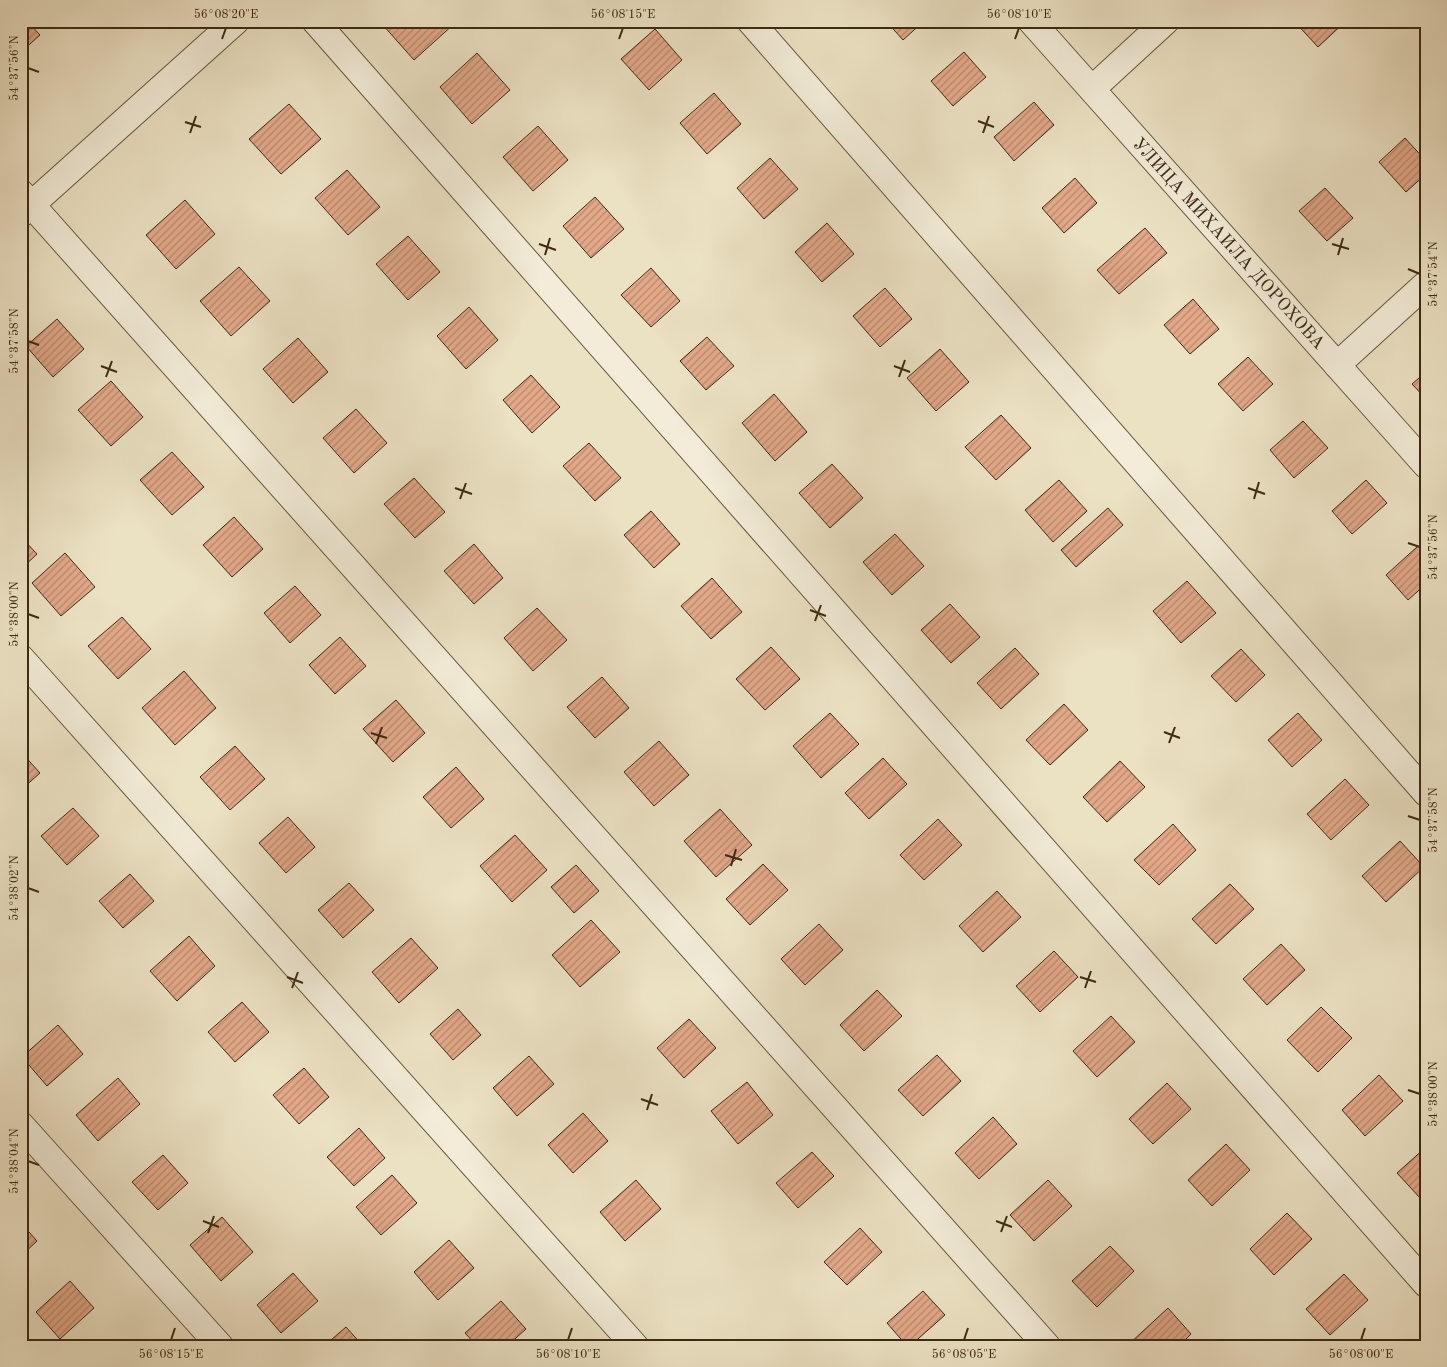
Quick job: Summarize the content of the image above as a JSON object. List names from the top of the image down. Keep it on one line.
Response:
{"streets":{"street":["УЛИЦА МИХАИЛА ДОРОХОВА"]},"coordinates":["56°08'20\"E","56°08'15\"E","56°08'10\"E","54°37'56\"N","54°37'54\"N","54°37'58\"N","54°38'00\"N","54°38'02\"N","54°38'04\"N","56°08'05\"E","56°08'00\"E"]}
